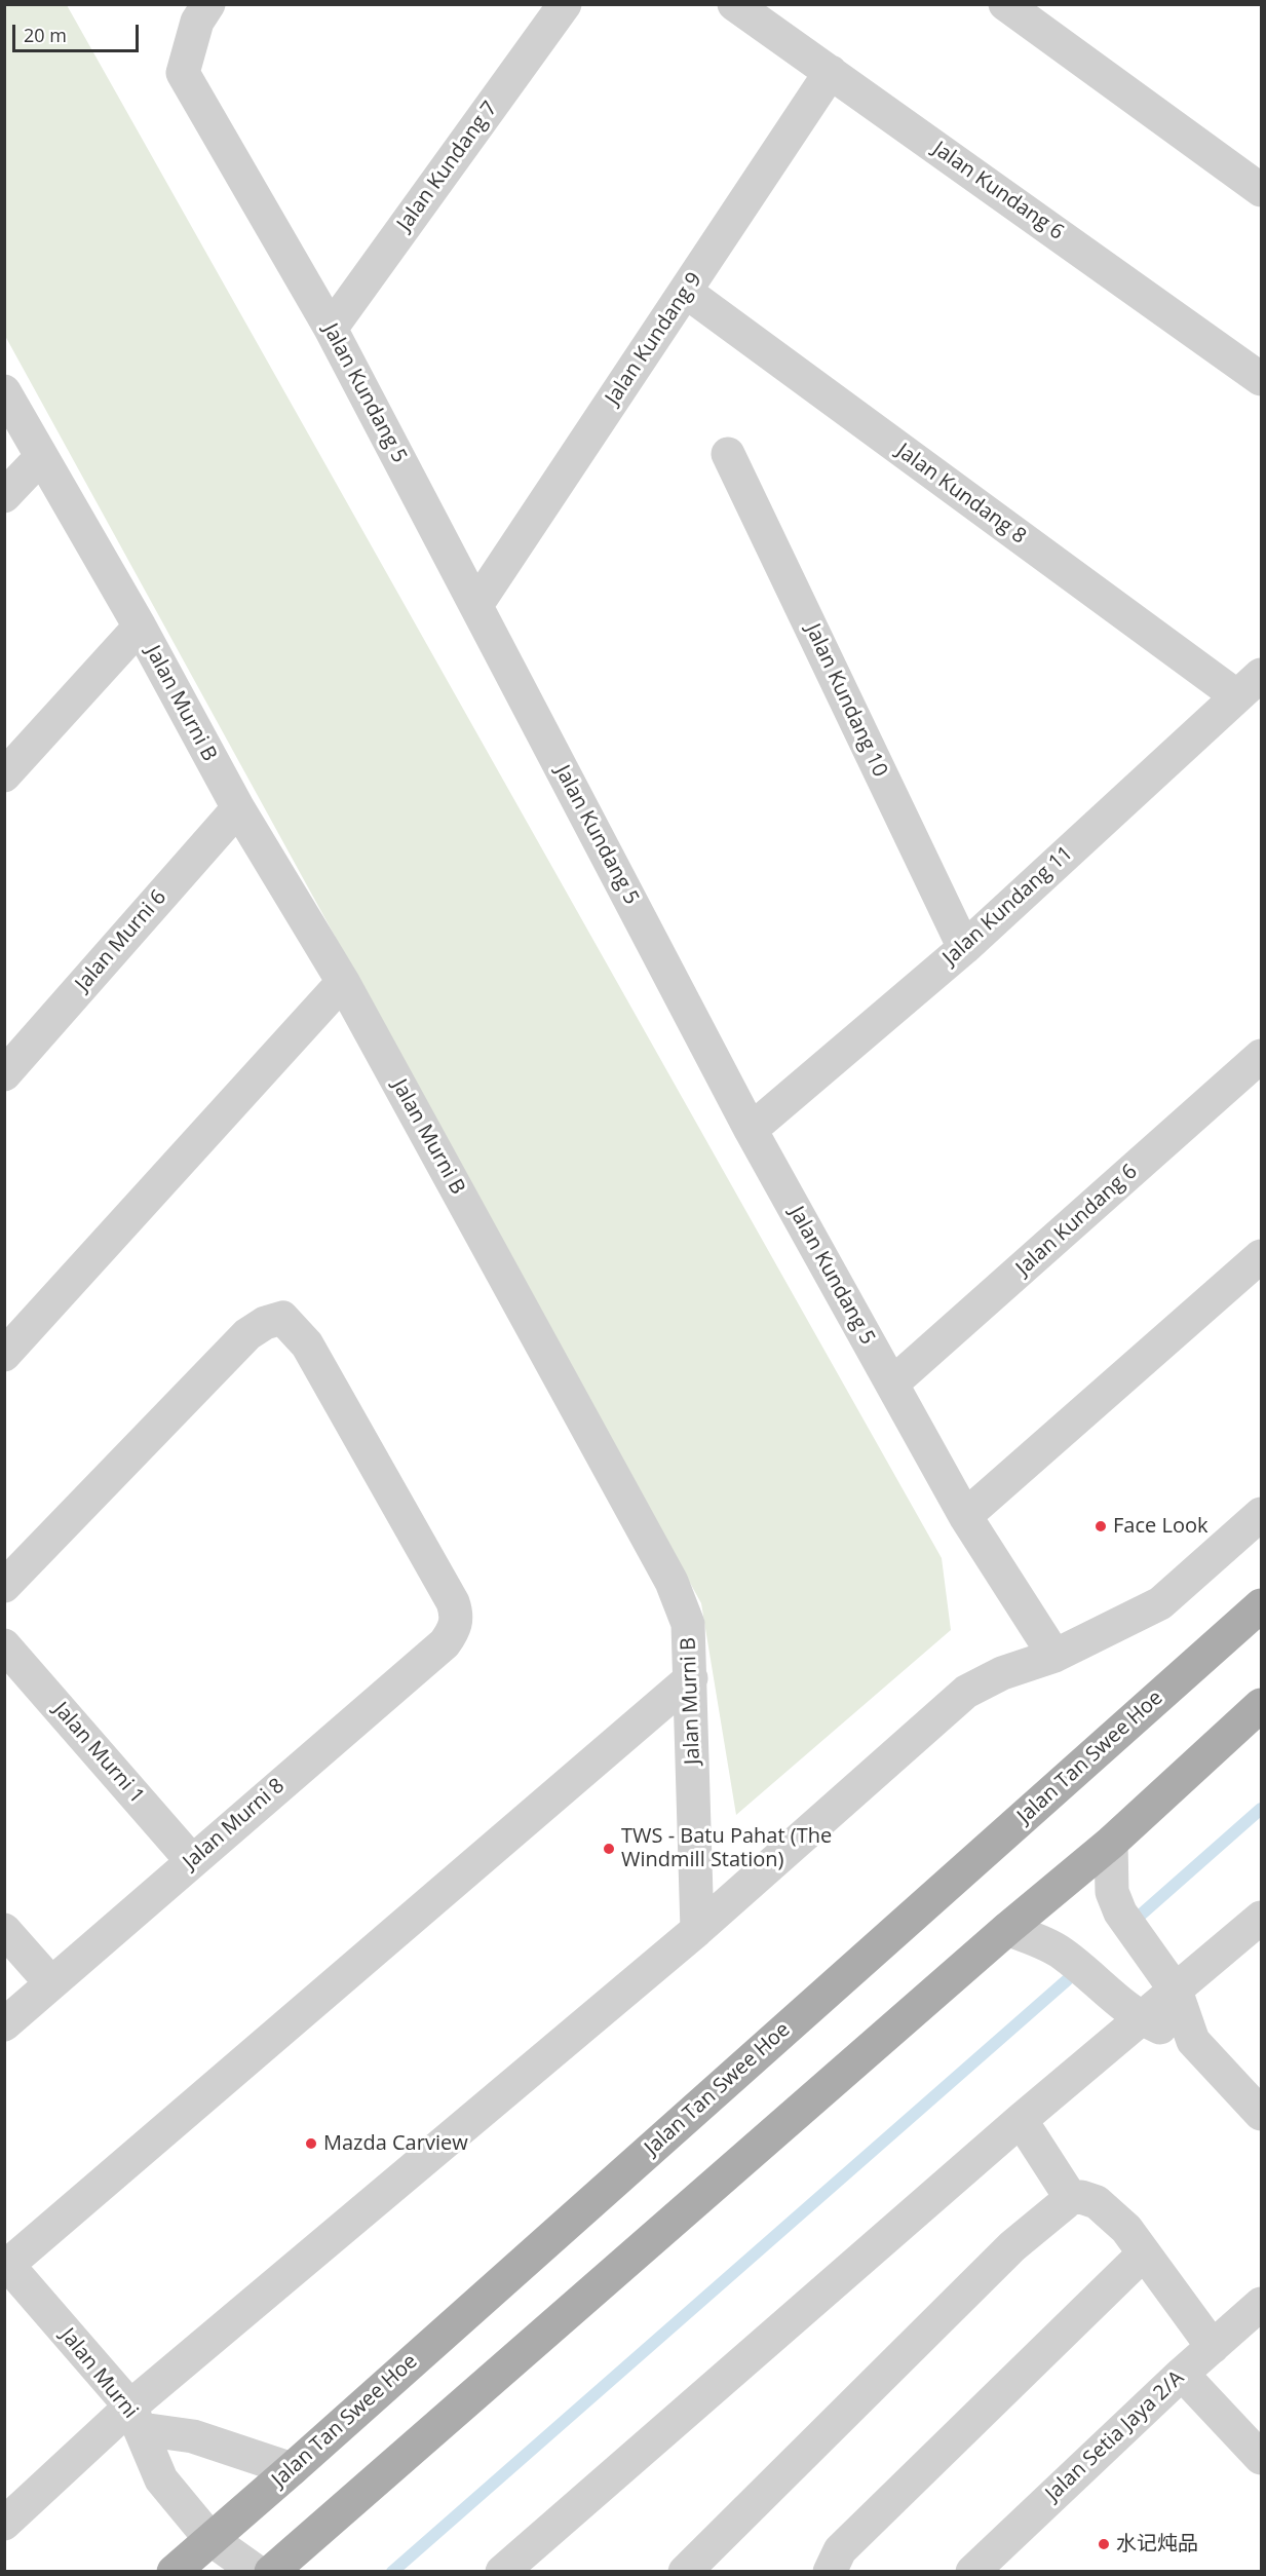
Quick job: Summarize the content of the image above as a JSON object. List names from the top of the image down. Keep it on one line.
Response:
{"streets":{"main road":["Jalan Tan Swee Hoe"],"street":["Jalan Kundang 7","Jalan Kundang 6","Jalan Kundang 9","Jalan Kundang 5","Jalan Kundang 8","Jalan Kundang 10","Jalan Murni B","Jalan Kundang 11","Jalan Murni 6","Jalan Murni 1","Jalan Murni 8","Jalan Murni","Jalan Setia Jaya 2/A"]},"crossings":[["Jalan Kundang 7","Jalan Kundang 5"],["Jalan Kundang 6","Jalan Kundang 9"],["Jalan Kundang 6","Jalan Kundang 5"],["Jalan Kundang 9","Jalan Kundang 5"],["Jalan Kundang 9","Jalan Kundang 8"],["Jalan Kundang 5","Jalan Kundang 11"],["Jalan Kundang 8","Jalan Kundang 11"],["Jalan Kundang 10","Jalan Kundang 11"],["Jalan Murni B","Jalan Murni 6"],["Jalan Murni 1","Jalan Murni 8"],["Jalan Tan Swee Hoe","Jalan Murni"]],"places":["Face Look","TWS - Batu Pahat (The Windmill Station)","Mazda Carview","水记炖品"],"scale_bar":"20 m"}
